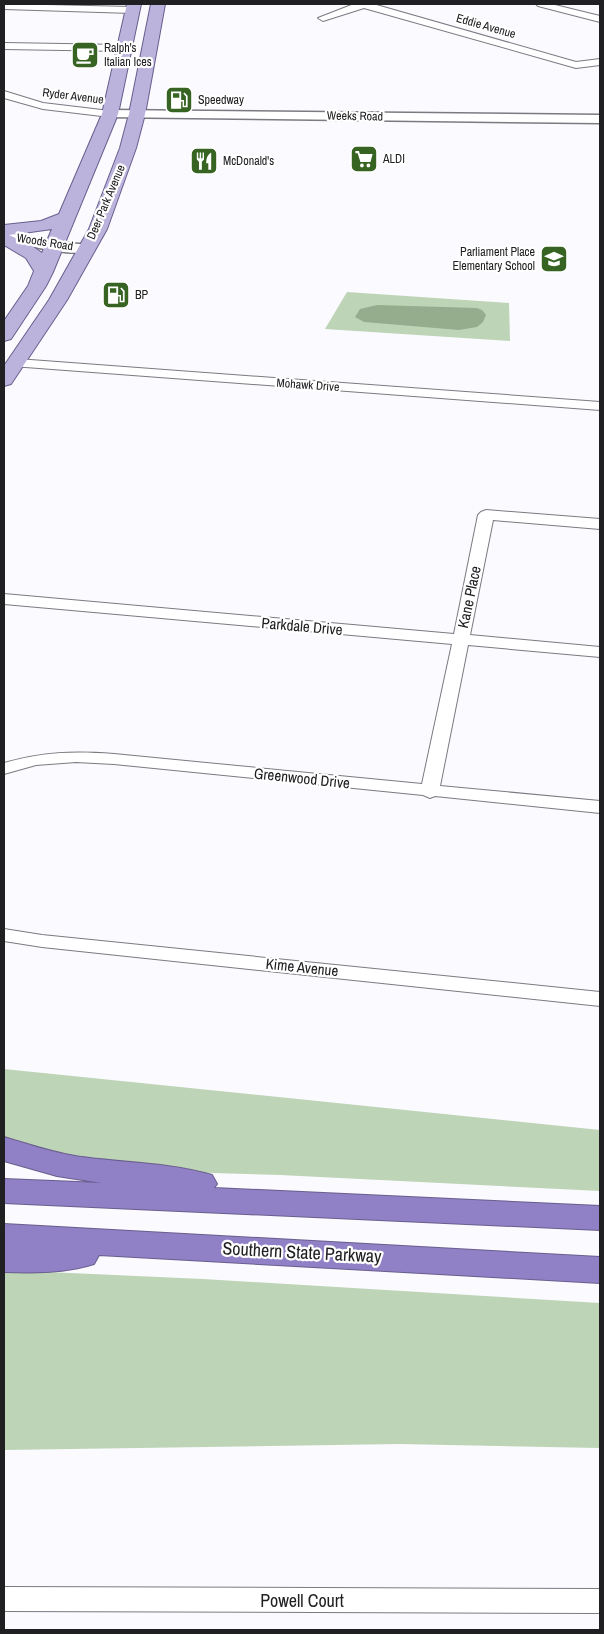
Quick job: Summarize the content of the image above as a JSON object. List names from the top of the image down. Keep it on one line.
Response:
{"streets":{"highway":["Southern State Parkway"],"main road":["Deer Park Avenue"],"street":["Eddie Avenue","Ryder Avenue","Weeks Road","Woods Road","Mohawk Drive","Kane Place","Parkdale Drive","Greenwood Drive","Kime Avenue","Powell Court"]},"crossings":[["Ryder Avenue","Weeks Road"],["Weeks Road","Deer Park Avenue"],["Deer Park Avenue","Woods Road"],["Deer Park Avenue","Mohawk Drive"],["Kane Place","Parkdale Drive"],["Kane Place","Greenwood Drive"]],"places":{"cafe":["Ralph's Italian Ices"],"fuel station":["Speedway","BP"],"supermarket":["ALDI"],"restaurant":["McDonald's"],"school or university":["Parliament Place Elementary School"]}}
